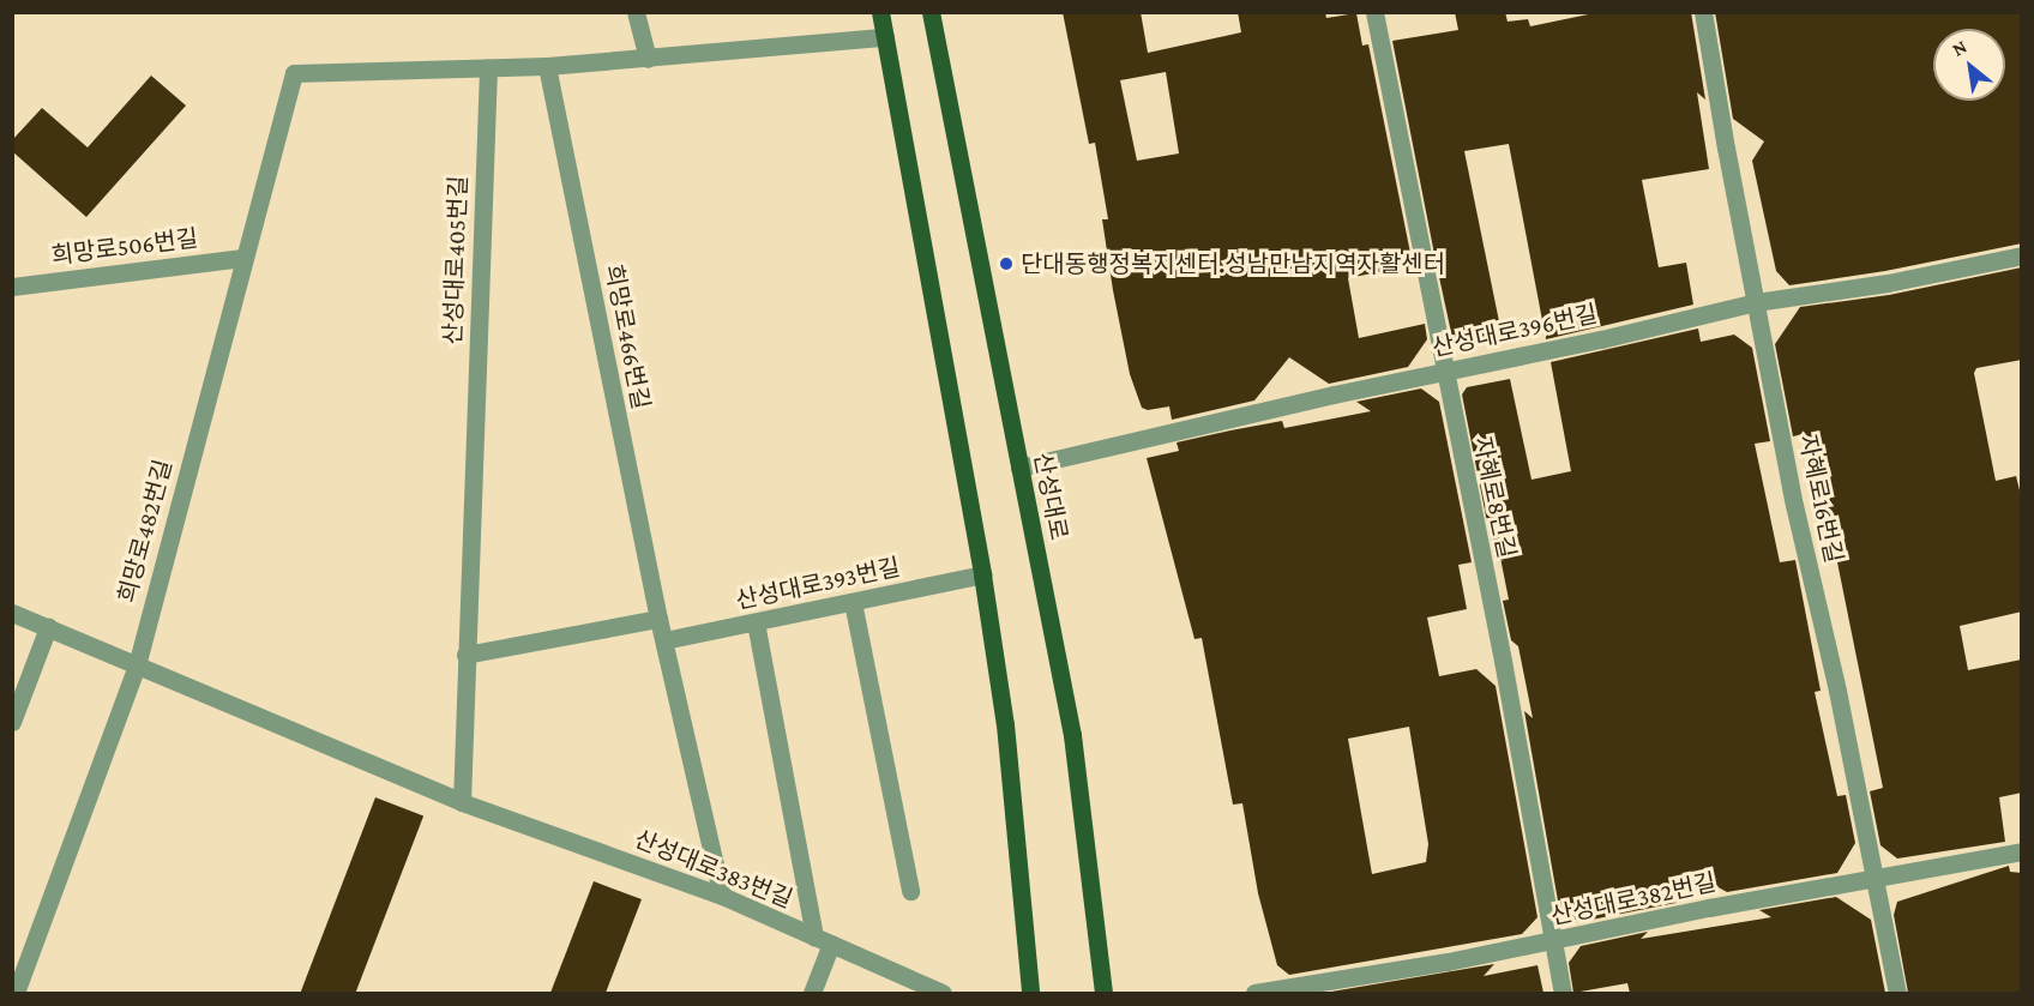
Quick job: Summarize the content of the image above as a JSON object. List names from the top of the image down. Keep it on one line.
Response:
{"streets":{"main road":["산성대로"],"street":["희망로506번길","산성대로405번길","산성대로396번길","희망로466번길","자혜로8번길","자혜로16번길","희망로482번길","산성대로393번길","산성대로383번길","산성대로382번길"]},"crossings":[["희망로506번길","희망로482번길"],["산성대로405번길","희망로482번길"],["산성대로396번길","산성대로"],["산성대로396번길","자혜로8번길"],["산성대로396번길","자혜로16번길"],["희망로466번길","산성대로393번길"],["희망로466번길","산성대로383번길"],["자혜로8번길","산성대로382번길"],["자혜로16번길","산성대로382번길"],["희망로482번길","산성대로383번길"]],"places":["단대동행정복지센터.성남만남지역자활센터"],"north":"top left"}
